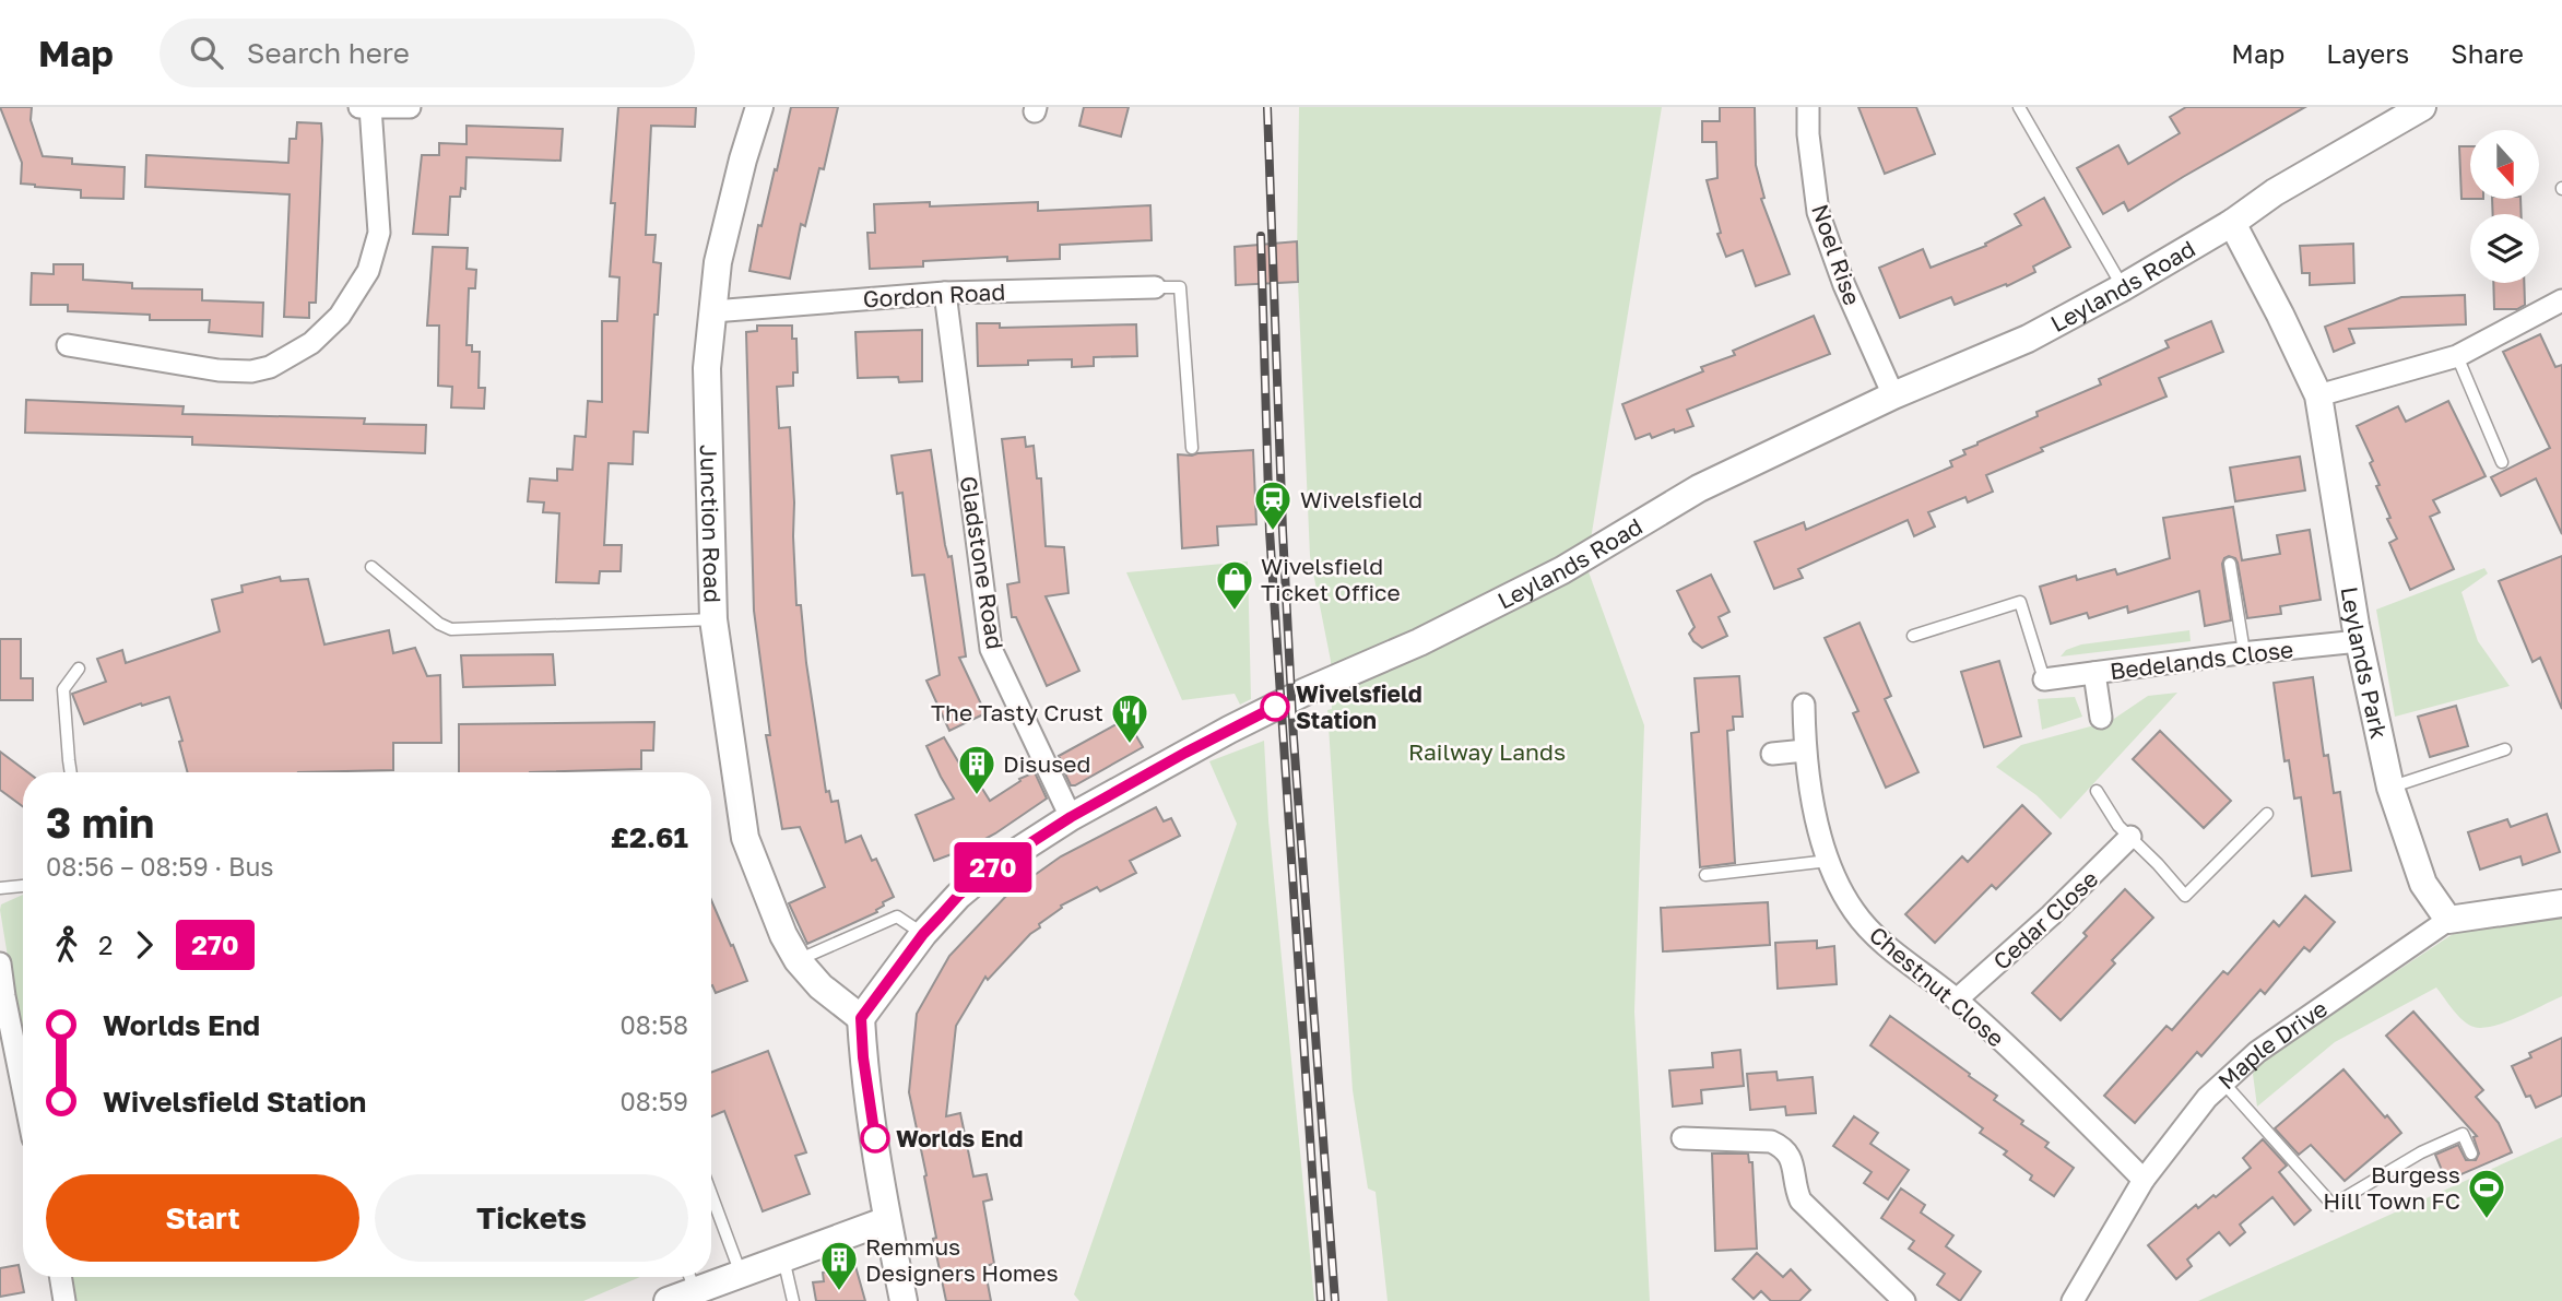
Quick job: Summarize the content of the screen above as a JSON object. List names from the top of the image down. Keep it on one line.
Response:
{"streets":{"street":["Noel Rise","Leylands Road","Gordon Road","Junction Road","Gladstone Road","Bedelands Close","Leylands Park","Cedar Close","Chestnut Close","Maple Drive"]},"crossings":[["Noel Rise","Leylands Road"],["Leylands Road","Gladstone Road"],["Leylands Road","Leylands Park"],["Gordon Road","Junction Road"],["Gordon Road","Gladstone Road"],["Bedelands Close","Leylands Park"],["Leylands Park","Maple Drive"],["Cedar Close","Chestnut Close"],["Chestnut Close","Maple Drive"]],"parks":["Railway Lands"],"places":{"station":["Wivelsfield"],"shop":["Wivelsfield Ticket Office"],"other":["Wivelsfield Station","Worlds End"],"restaurant":["The Tasty Crust"],"building":["Disused","Remmus Designers Homes"],"sports":["Burgess Hill Town FC"]},"lines":["bus line 270"],"north":"bottom","page":{"header":"Map","search":"Search here","nav":["Map","Layers","Share"],"on_map":"270","heading":["3 min","08:56 – 08:59 · Bus","£2.61"],"legs":["2","270"],"list":[{"name":"Worlds End","value":"08:58"},{"name":"Wivelsfield Station","value":"08:59"}],"buttons":["Start","Tickets"]}}
